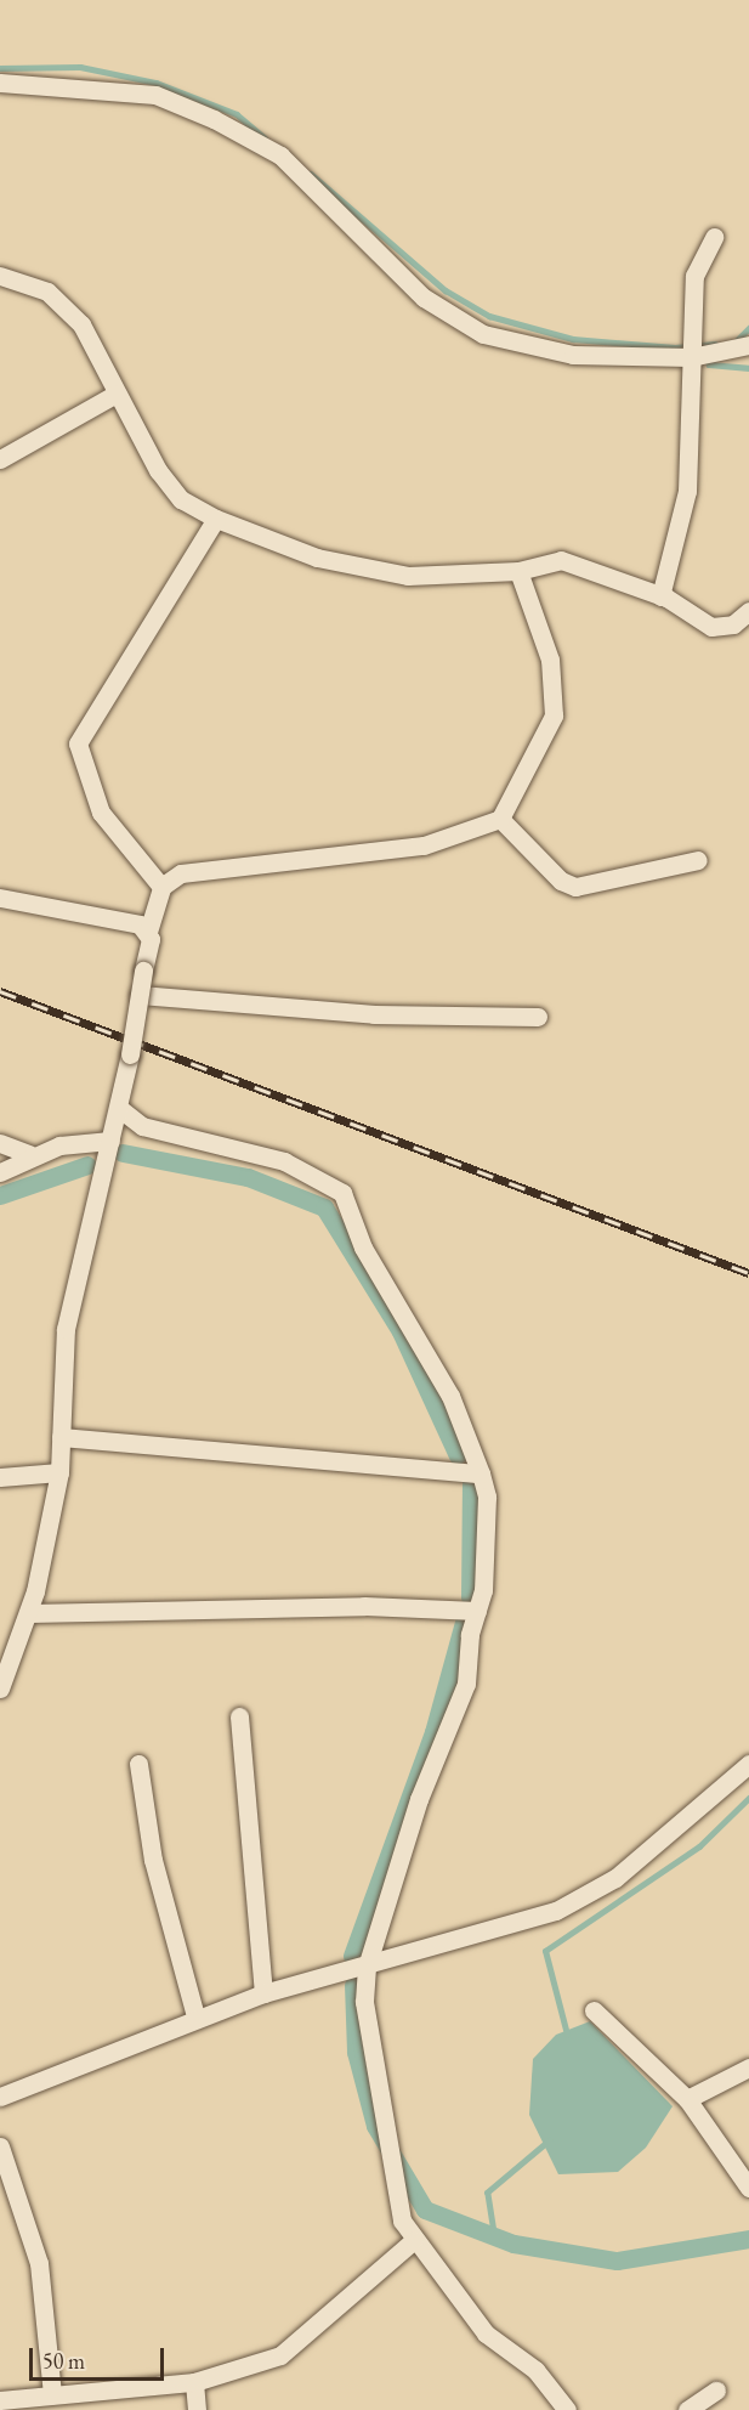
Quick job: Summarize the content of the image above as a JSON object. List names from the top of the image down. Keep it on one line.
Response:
{"scale_bar":"50 m"}
